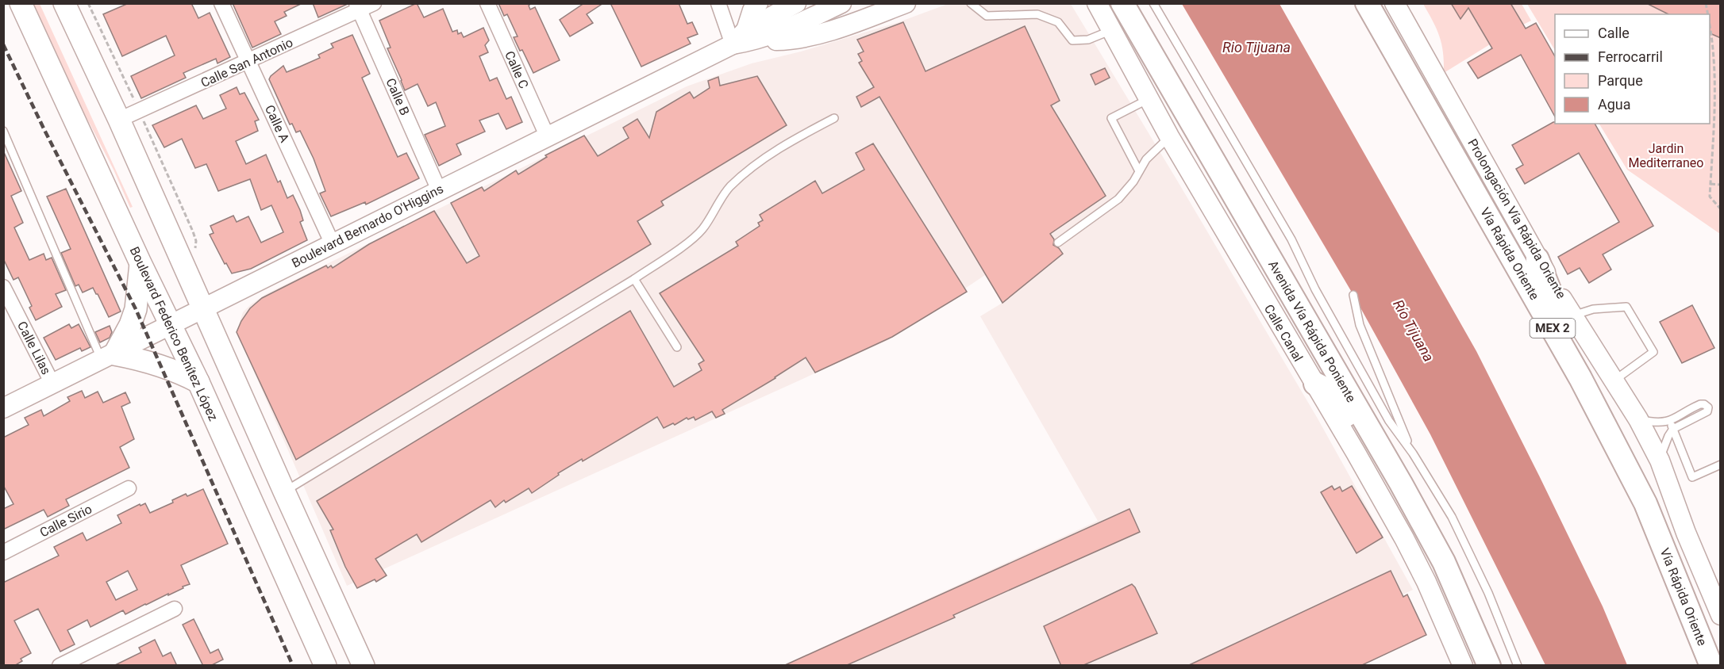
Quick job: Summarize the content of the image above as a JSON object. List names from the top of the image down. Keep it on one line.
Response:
{"streets":{"highway":["Vía Rápida Oriente","MEX 2","Avenida Vía Rápida Poniente"],"main road":["Prolongación Vía Rápida Oriente","Boulevard Bernardo O'Higgins","Calle Canal","Boulevard Federico Benítez López"],"street":["Calle San Antonio","Calle C","Calle B","Calle A","Calle Lilas","Calle Sirio"]},"crossings":[["Calle San Antonio","Calle B"],["Calle San Antonio","Calle A"],["Calle C","Boulevard Bernardo O'Higgins"],["Calle B","Boulevard Bernardo O'Higgins"],["Calle A","Boulevard Bernardo O'Higgins"],["Boulevard Bernardo O'Higgins","Boulevard Federico Benítez López"],["Boulevard Bernardo O'Higgins","Calle Lilas"]],"water":["Rio Tijuana","Río Tijuana"],"parks":["Jardin Mediterraneo"],"legend":["Calle","Ferrocarril","Parque","Agua"]}
